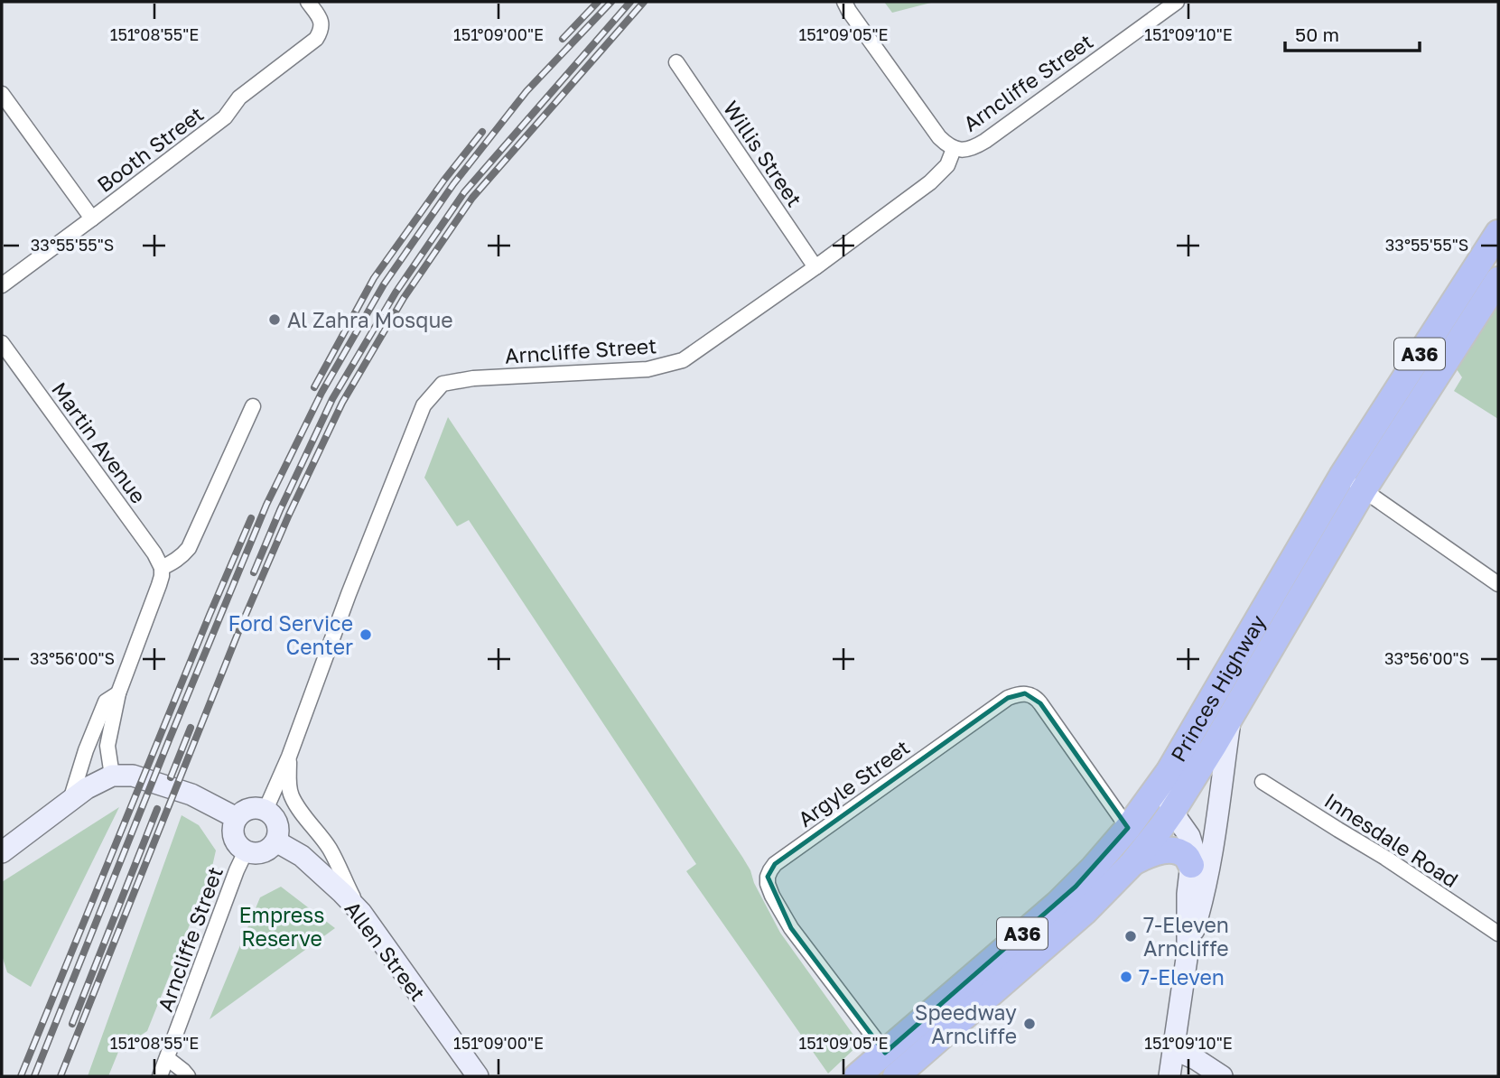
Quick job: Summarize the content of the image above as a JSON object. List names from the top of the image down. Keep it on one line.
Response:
{"streets":{"highway":["A36","Princes Highway"],"street":["Arncliffe Street","Booth Street","Willis Street","Martin Avenue","Argyle Street","Innesdale Road","Allen Street"]},"crossings":[["Arncliffe Street","Willis Street"],["Arncliffe Street","Allen Street"],["Princes Highway","Argyle Street"]],"parks":["Empress Reserve"],"places":["Al Zahra Mosque","Ford Service Center","7-Eleven Arncliffe","7-Eleven","Speedway Arncliffe"],"scale_bar":"50 m","coordinates":["151°08'55\"E","151°09'00\"E","151°09'05\"E","151°09'10\"E","33°55'55\"S","33°56'00\"S"]}
